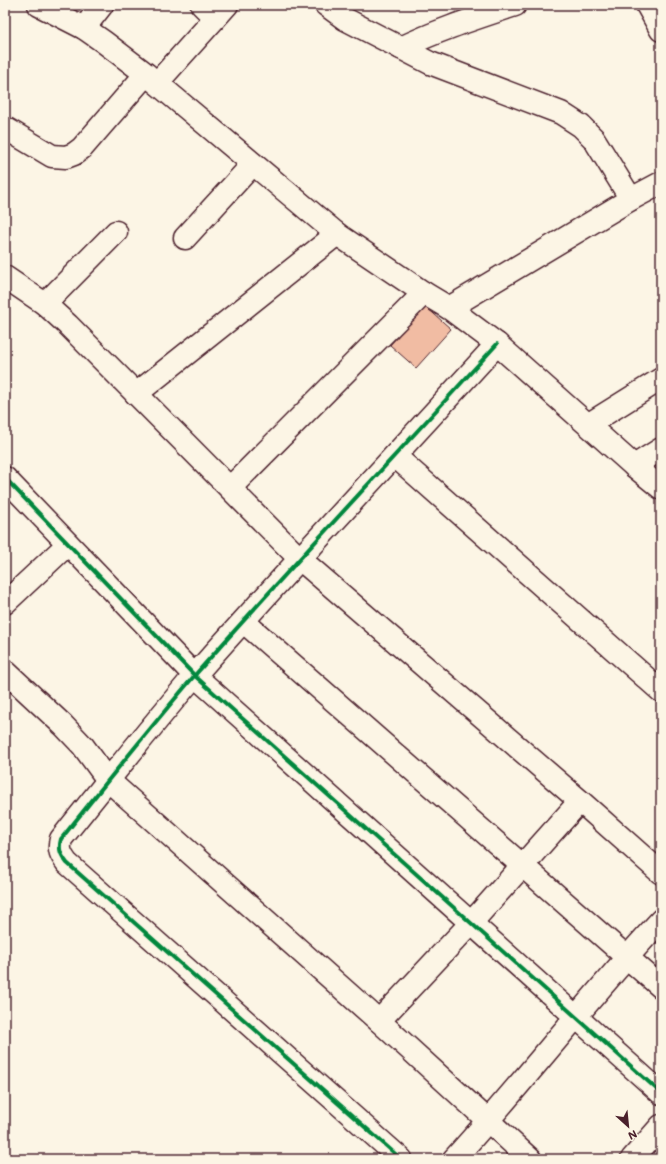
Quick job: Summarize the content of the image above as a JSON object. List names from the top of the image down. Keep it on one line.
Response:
{"north":"bottom right"}
